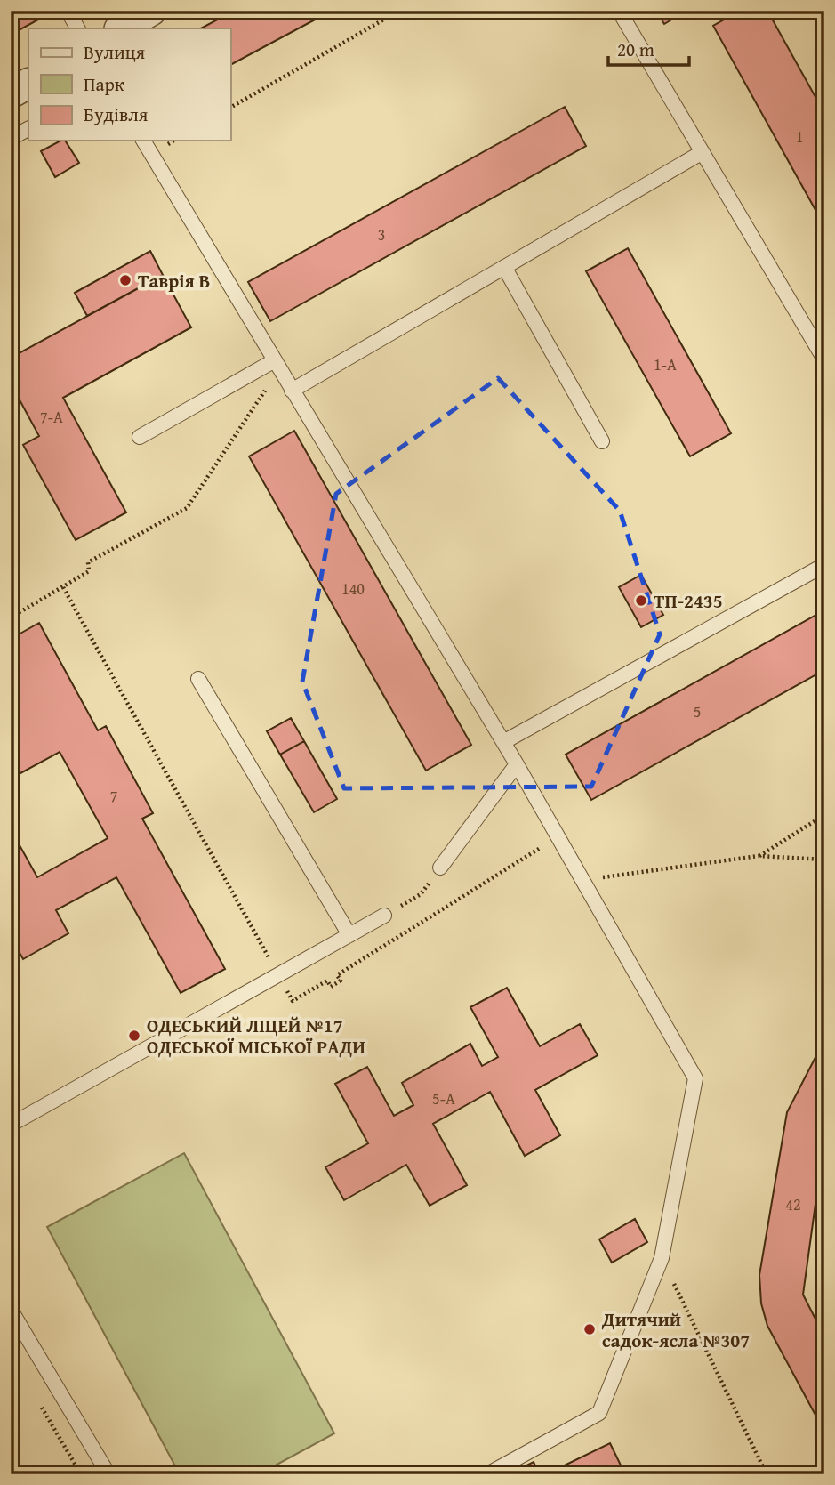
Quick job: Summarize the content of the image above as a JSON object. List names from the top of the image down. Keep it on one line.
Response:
{"places":["Таврія В","ТП-2435","ОДЕСЬКИЙ ЛІЦЕЙ №17 ОДЕСЬКОЇ МІСЬКОЇ РАДИ","Дитячий садок-ясла №307"],"house_numbers":["1","3","1-А","7-А","140","5","7","5-А","42"],"legend":["Вулиця","Парк","Будівля"],"scale_bar":"20 m"}
